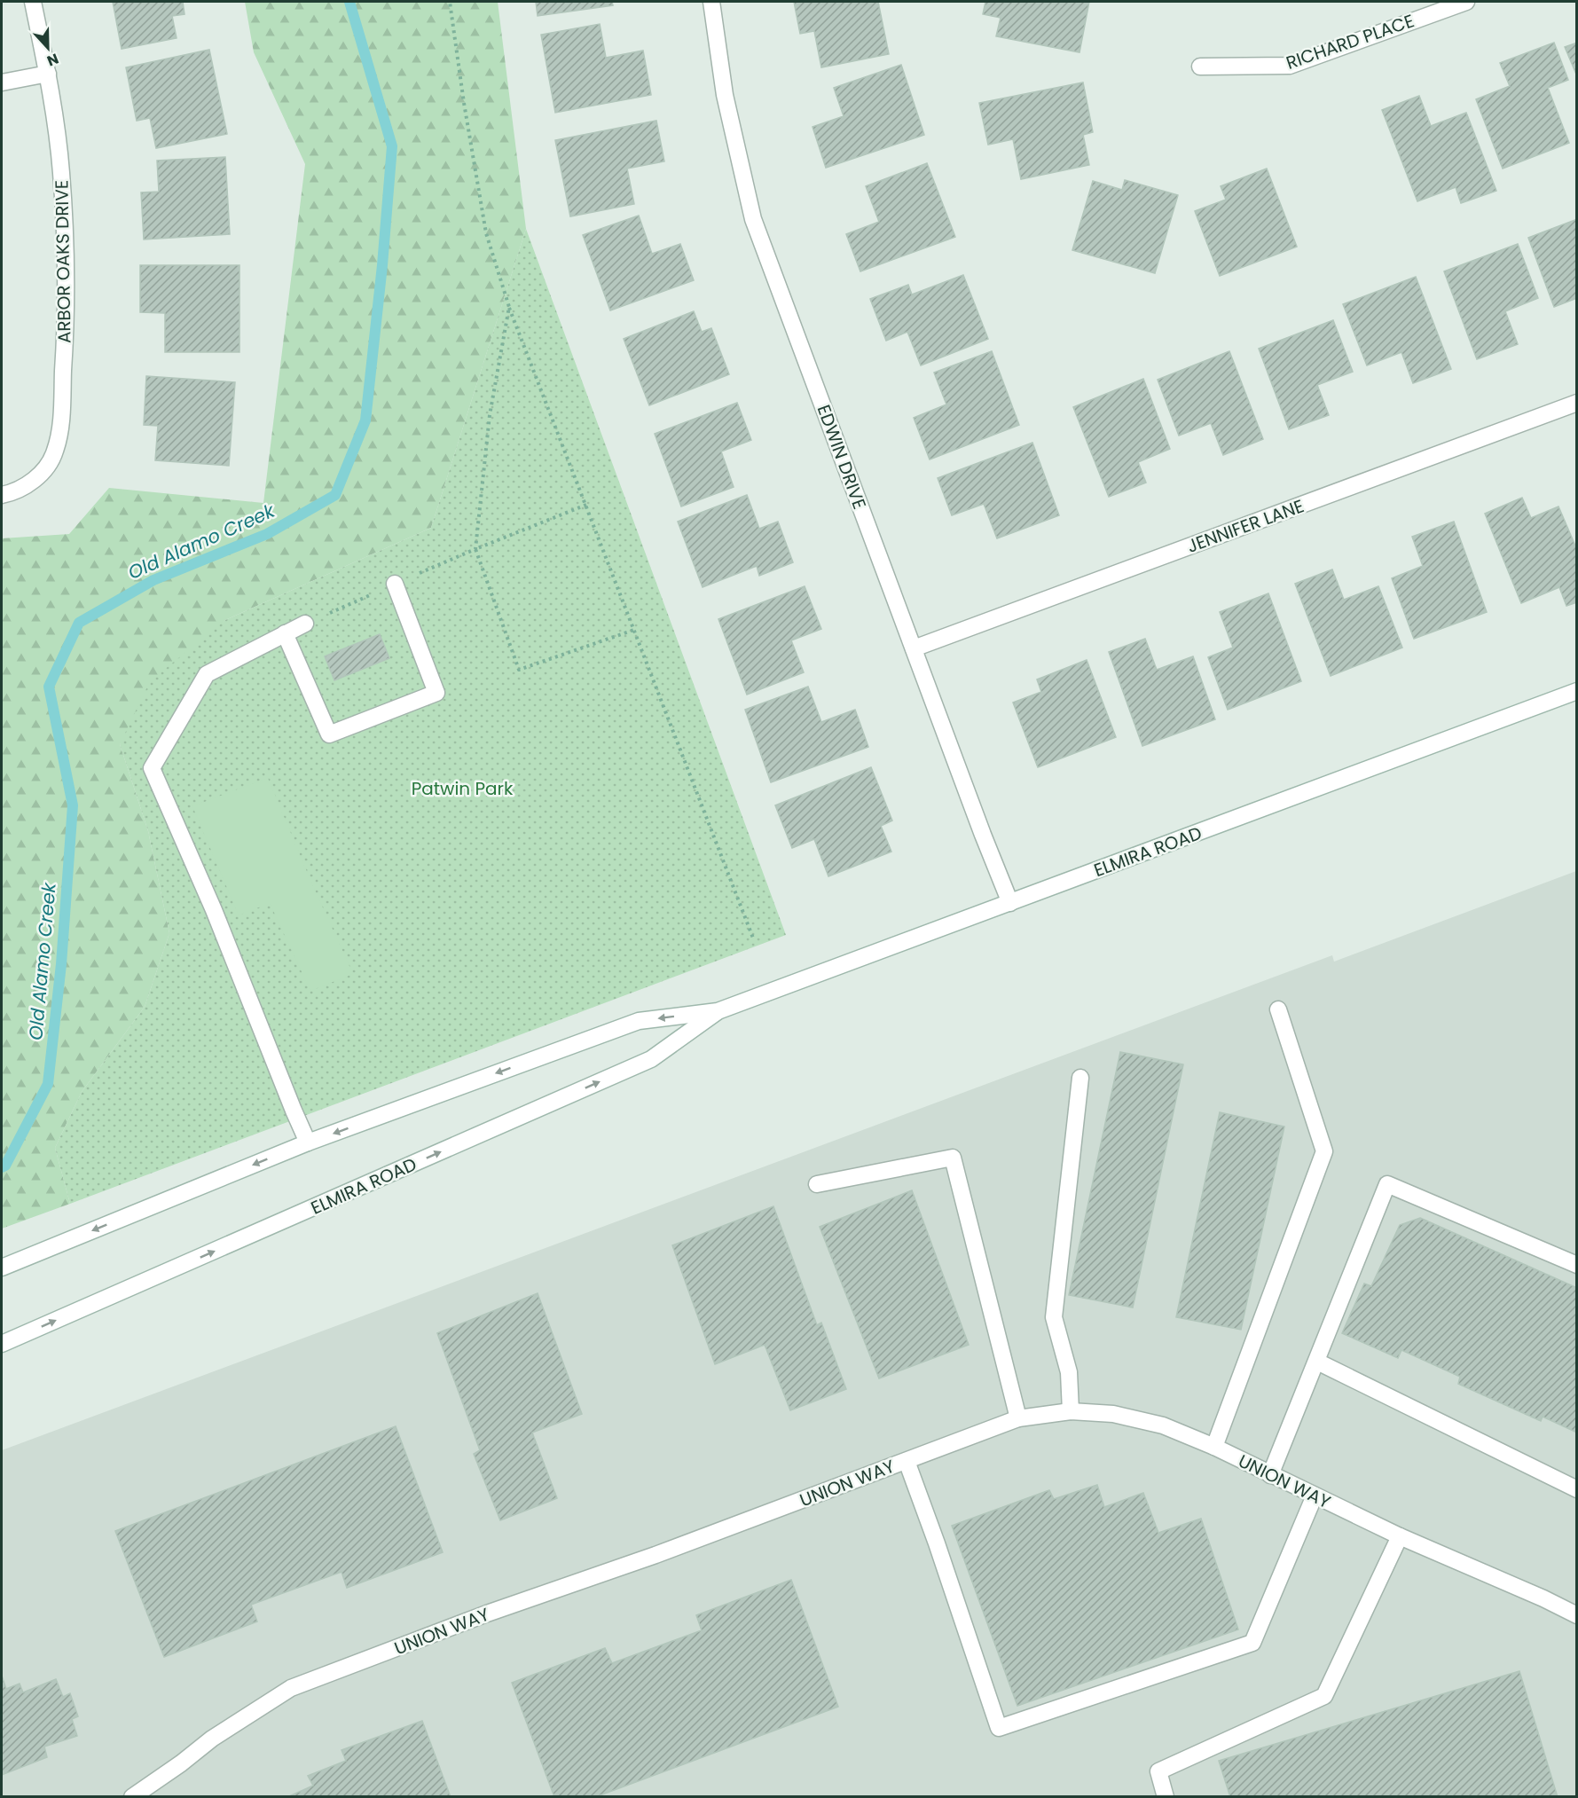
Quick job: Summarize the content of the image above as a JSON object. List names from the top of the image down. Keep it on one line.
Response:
{"streets":{"street":["RICHARD PLACE","ARBOR OAKS DRIVE","EDWIN DRIVE","JENNIFER LANE","ELMIRA ROAD","UNION WAY"]},"crossings":[["EDWIN DRIVE","JENNIFER LANE"],["EDWIN DRIVE","ELMIRA ROAD"]],"water":["Old Alamo Creek"],"parks":["Patwin Park"],"north":"bottom"}
